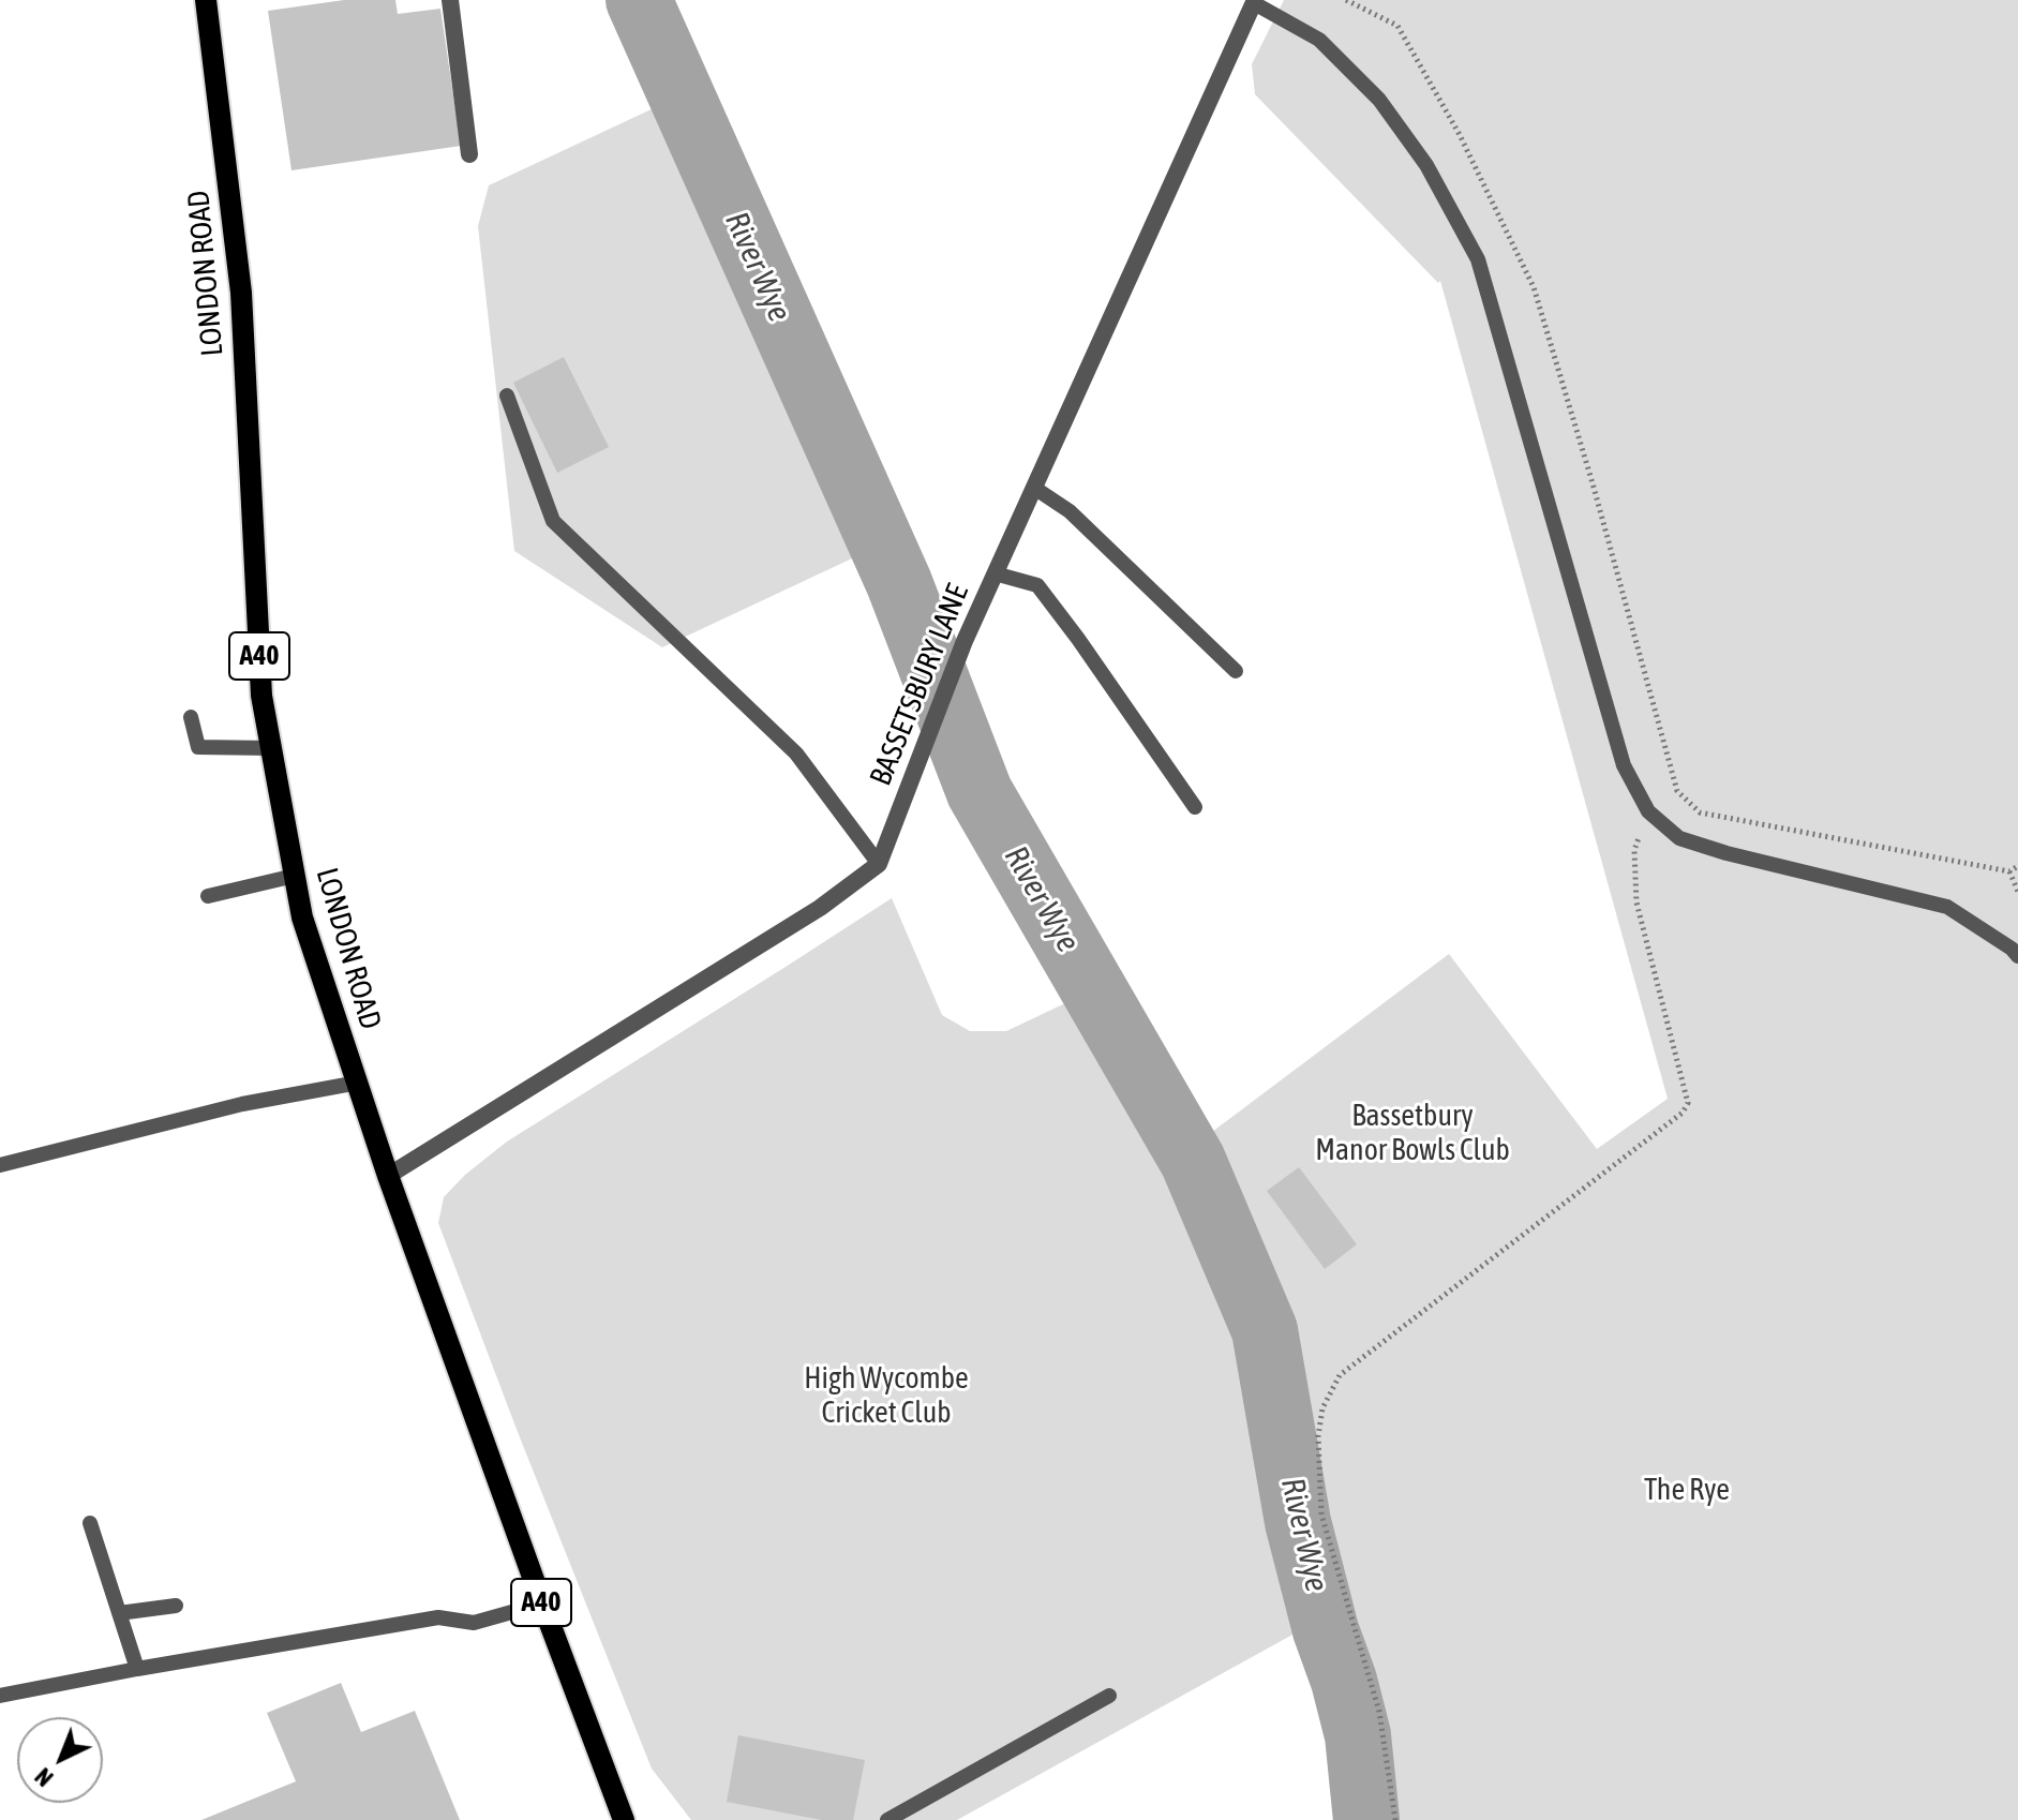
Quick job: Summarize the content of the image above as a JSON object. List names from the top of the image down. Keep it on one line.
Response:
{"streets":{"main road":["LONDON ROAD","A40"],"street":["BASSETSBURY LANE"]},"water":["River Wye"],"parks":["Bassetbury Manor Bowls Club","High Wycombe Cricket Club","The Rye"],"north":"bottom left"}
